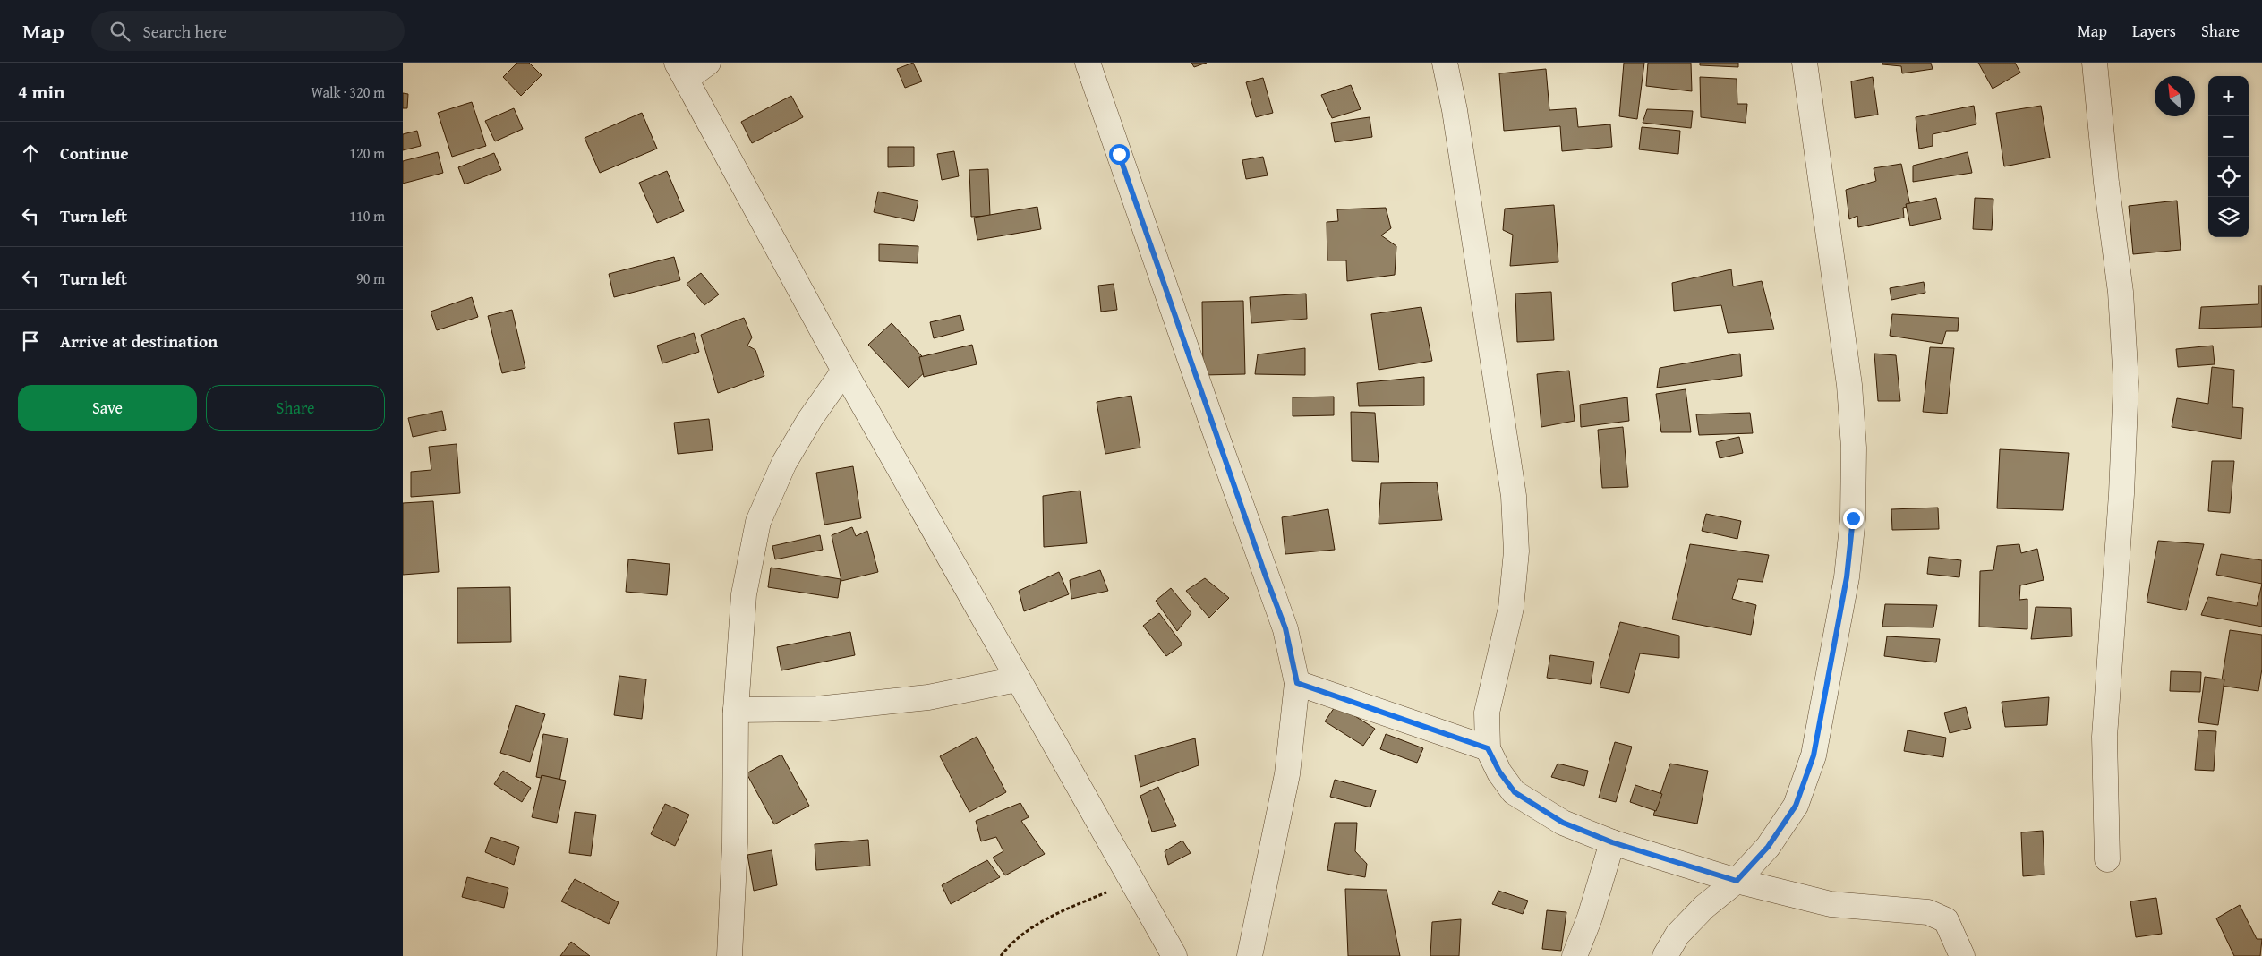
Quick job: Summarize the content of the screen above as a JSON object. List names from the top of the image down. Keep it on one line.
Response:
{"north":"top left","page":{"header":"Map","search":"Search here","nav":["Map","Layers","Share"],"heading":["4 min","Walk · 320 m"],"map_buttons":["+","−"],"list":[["Continue","120 m"],["Turn left","110 m"],["Turn left","90 m"],"Arrive at destination"],"buttons":["Save","Share"]}}
